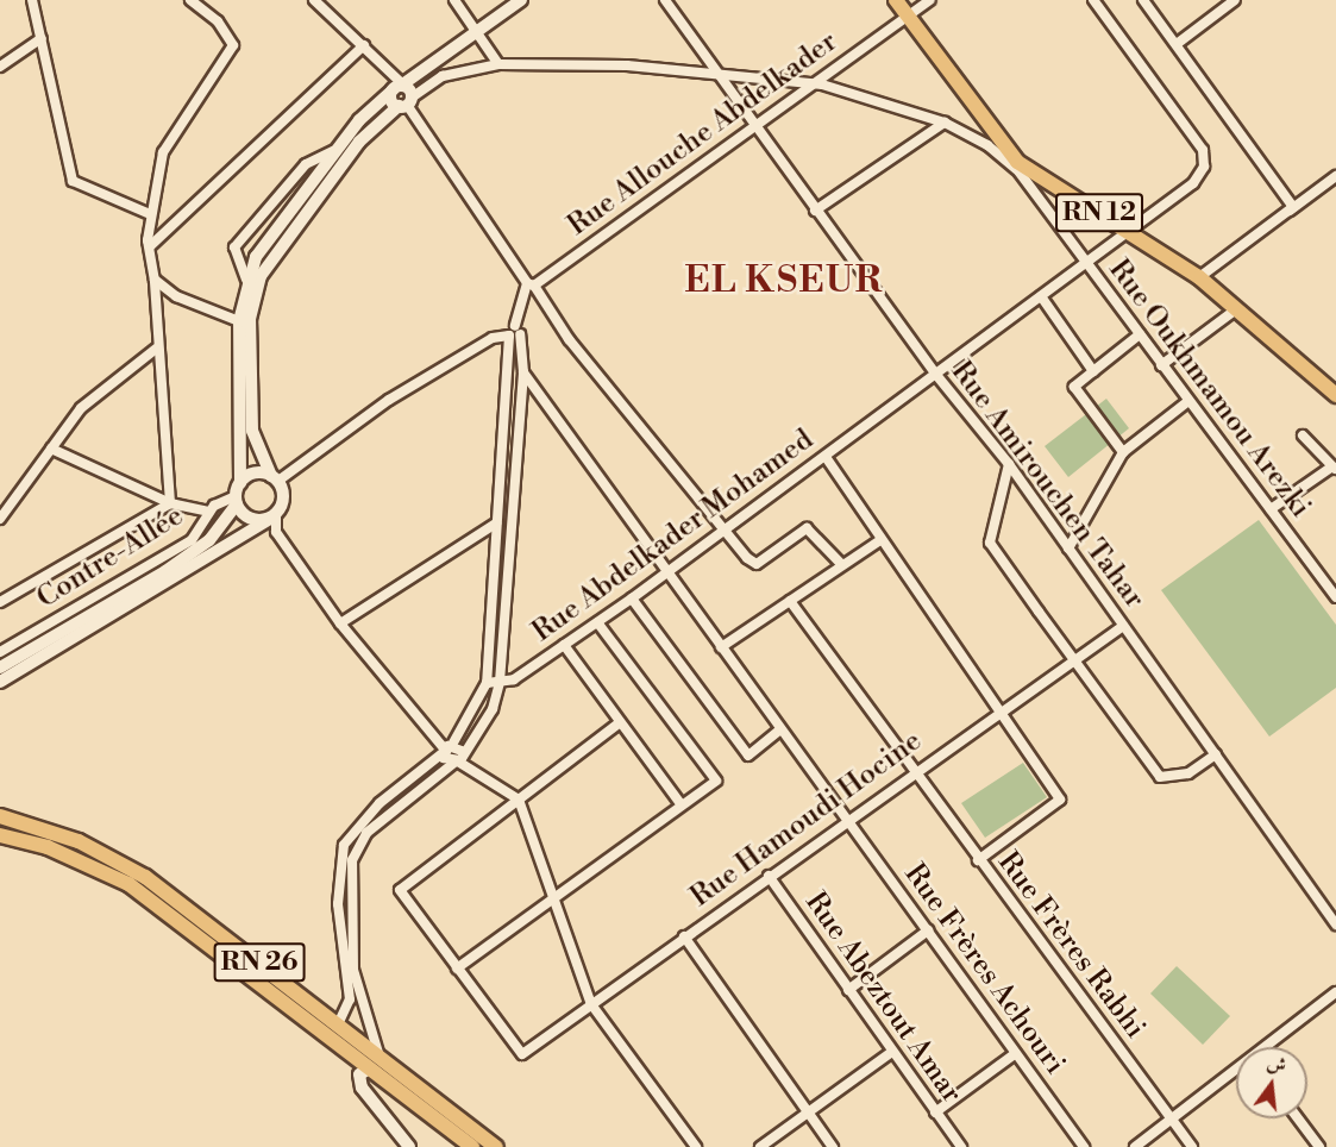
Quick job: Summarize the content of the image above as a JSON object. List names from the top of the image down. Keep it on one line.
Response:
{"streets":{"main road":["RN 12","RN 26"],"street":["Rue Allouche Abdelkader","Rue Oukhmamou Arezki","Rue Amirouchen Tahar","Rue Abdelkader Mohamed","Contre-Allée","Rue Hamoudi Hocine","Rue Frères Rabhi","Rue Frères Achouri","Rue Abeztout Amar"]},"crossings":[["Rue Allouche Abdelkader","RN 12"],["Rue Allouche Abdelkader","Rue Oukhmamou Arezki"],["Rue Allouche Abdelkader","Rue Amirouchen Tahar"],["RN 12","Rue Abdelkader Mohamed"],["Rue Oukhmamou Arezki","Rue Amirouchen Tahar"],["Rue Oukhmamou Arezki","Rue Abdelkader Mohamed"],["Rue Amirouchen Tahar","Rue Abdelkader Mohamed"],["Rue Amirouchen Tahar","Rue Hamoudi Hocine"],["Rue Abdelkader Mohamed","Rue Frères Achouri"],["Rue Hamoudi Hocine","Rue Frères Rabhi"],["Rue Hamoudi Hocine","Rue Frères Achouri"],["Rue Hamoudi Hocine","Rue Abeztout Amar"]],"districts":["EL KSEUR"],"north":"top"}
